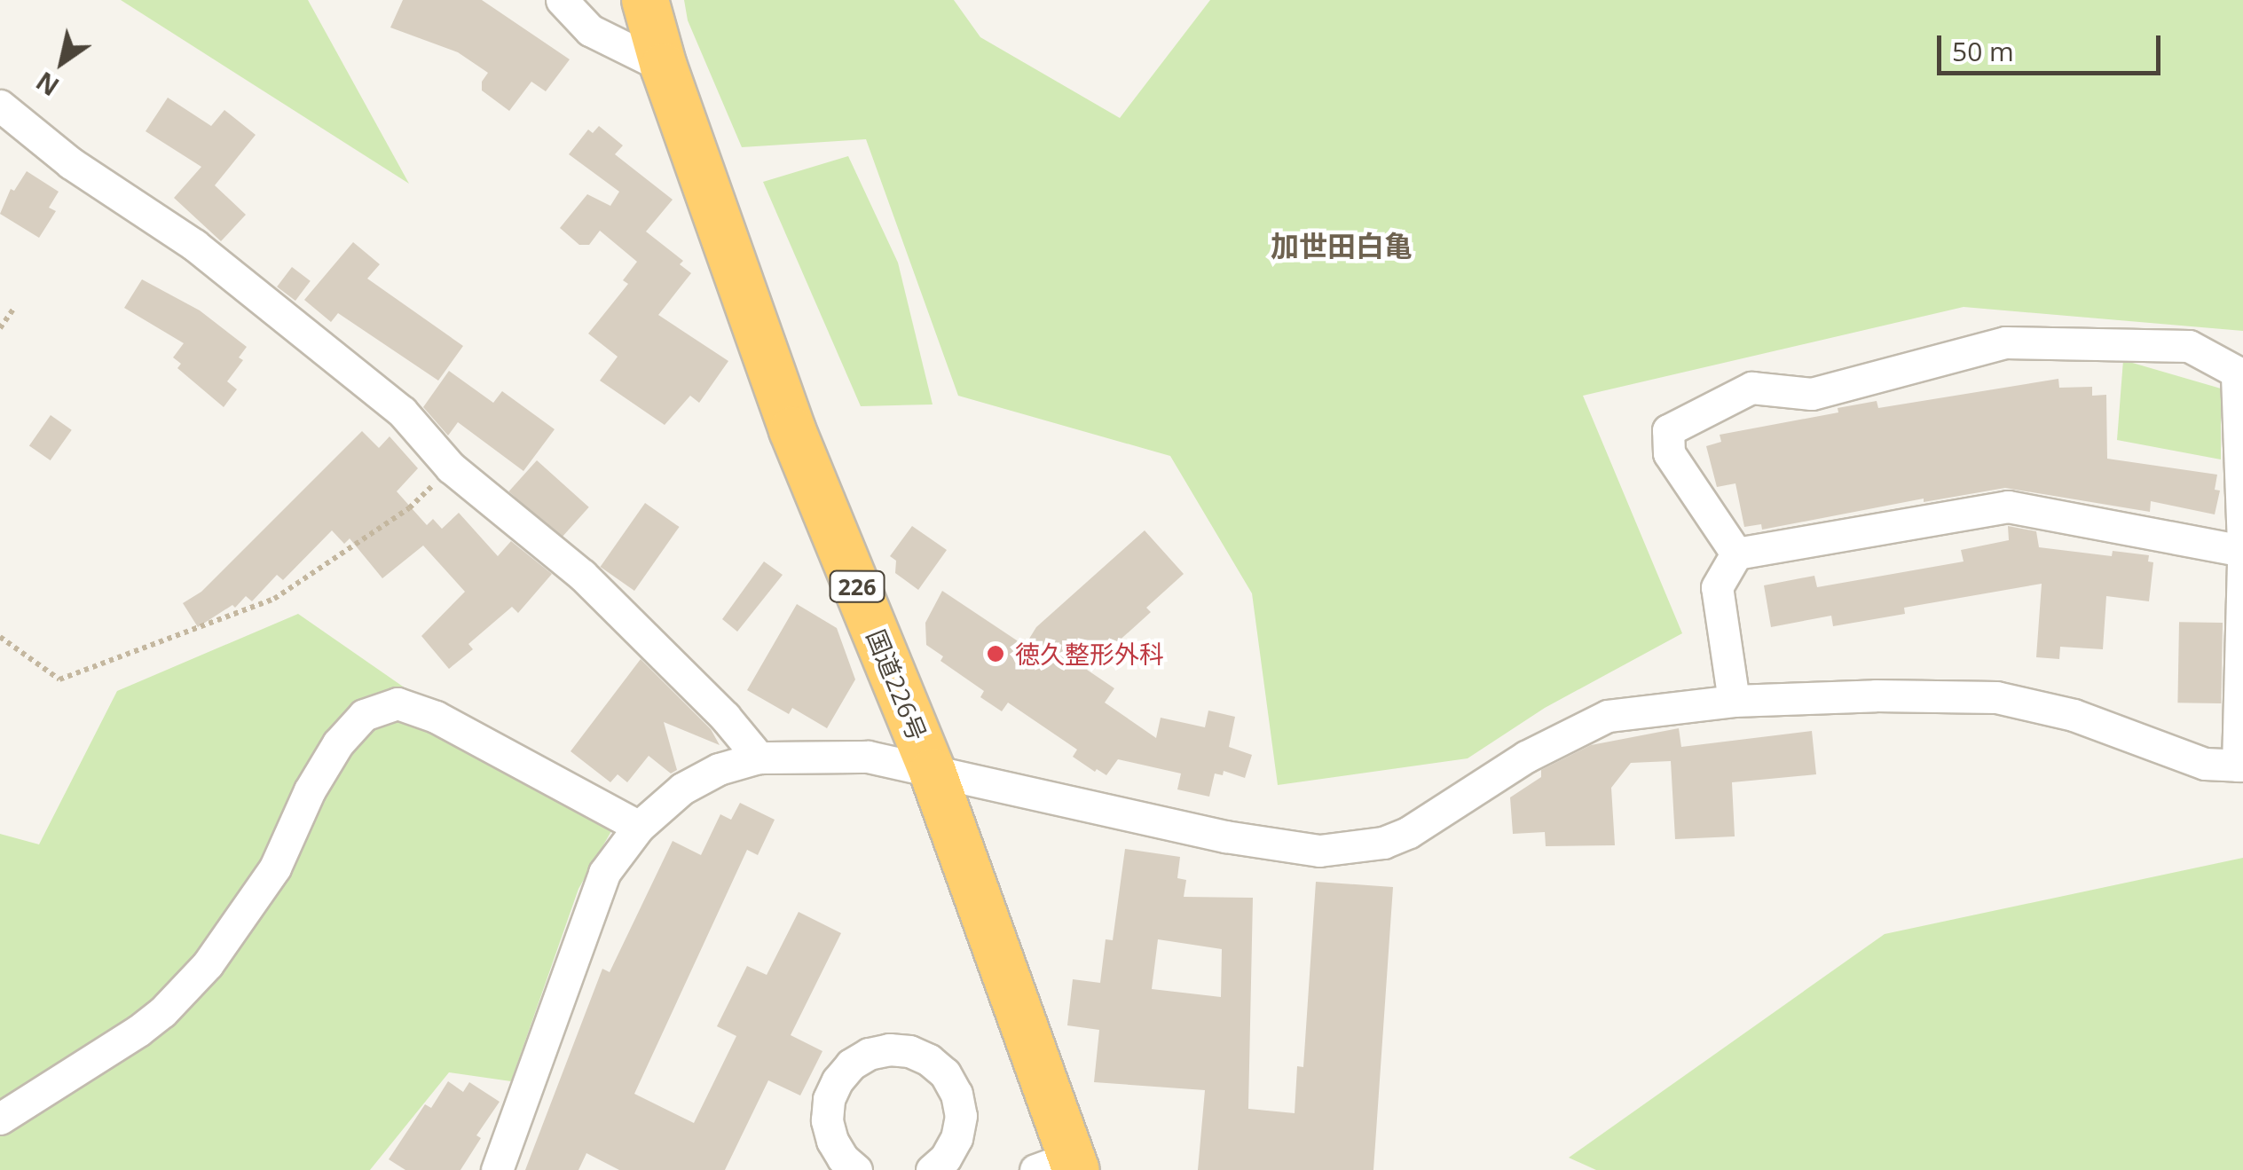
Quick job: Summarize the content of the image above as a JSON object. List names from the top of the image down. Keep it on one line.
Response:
{"streets":{"highway":["226","国道226号"]},"districts":["加世田白亀"],"places":["徳久整形外科"],"scale_bar":"50 m","north":"bottom left"}
